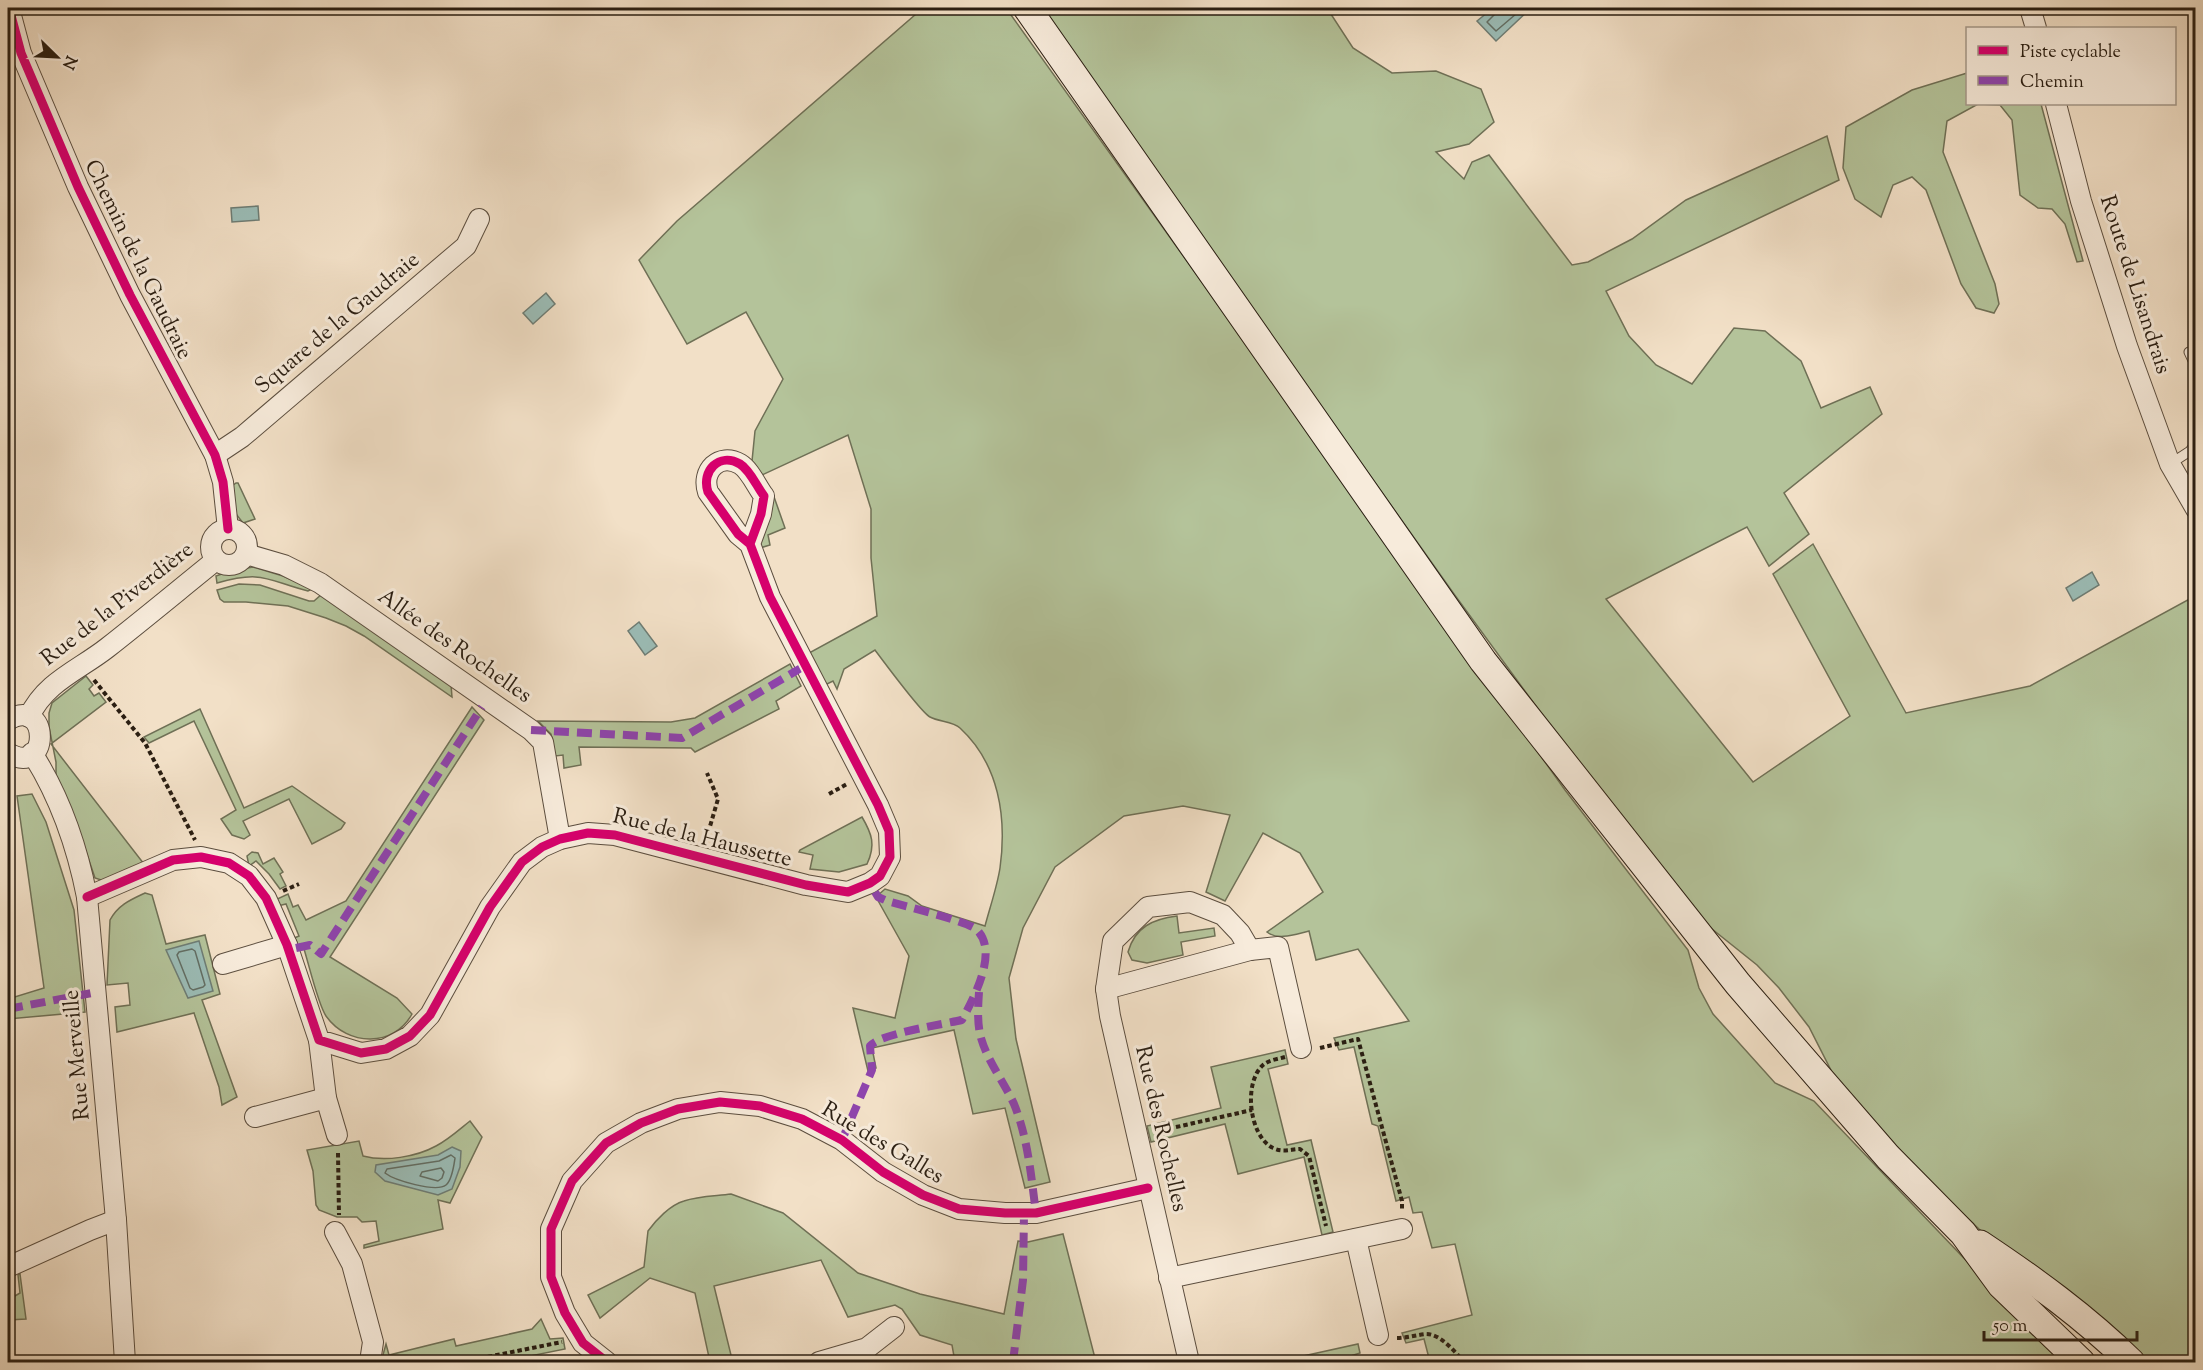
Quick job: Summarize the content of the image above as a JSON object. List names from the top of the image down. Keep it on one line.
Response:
{"streets":{"street":["Chemin de la Gaudraie","Route de Lisandrais","Square de la Gaudraie","Rue de la Piverdière","Allée des Rochelles","Rue de la Haussette","Rue Merveille","Rue des Rochelles","Rue des Galles"]},"crossings":[["Chemin de la Gaudraie","Square de la Gaudraie"],["Chemin de la Gaudraie","Rue de la Piverdière"],["Chemin de la Gaudraie","Allée des Rochelles"],["Rue de la Piverdière","Allée des Rochelles"],["Allée des Rochelles","Rue de la Haussette"],["Rue des Rochelles","Rue des Galles"]],"legend":["Piste cyclable","Chemin"],"scale_bar":"50 m","north":"bottom right"}
